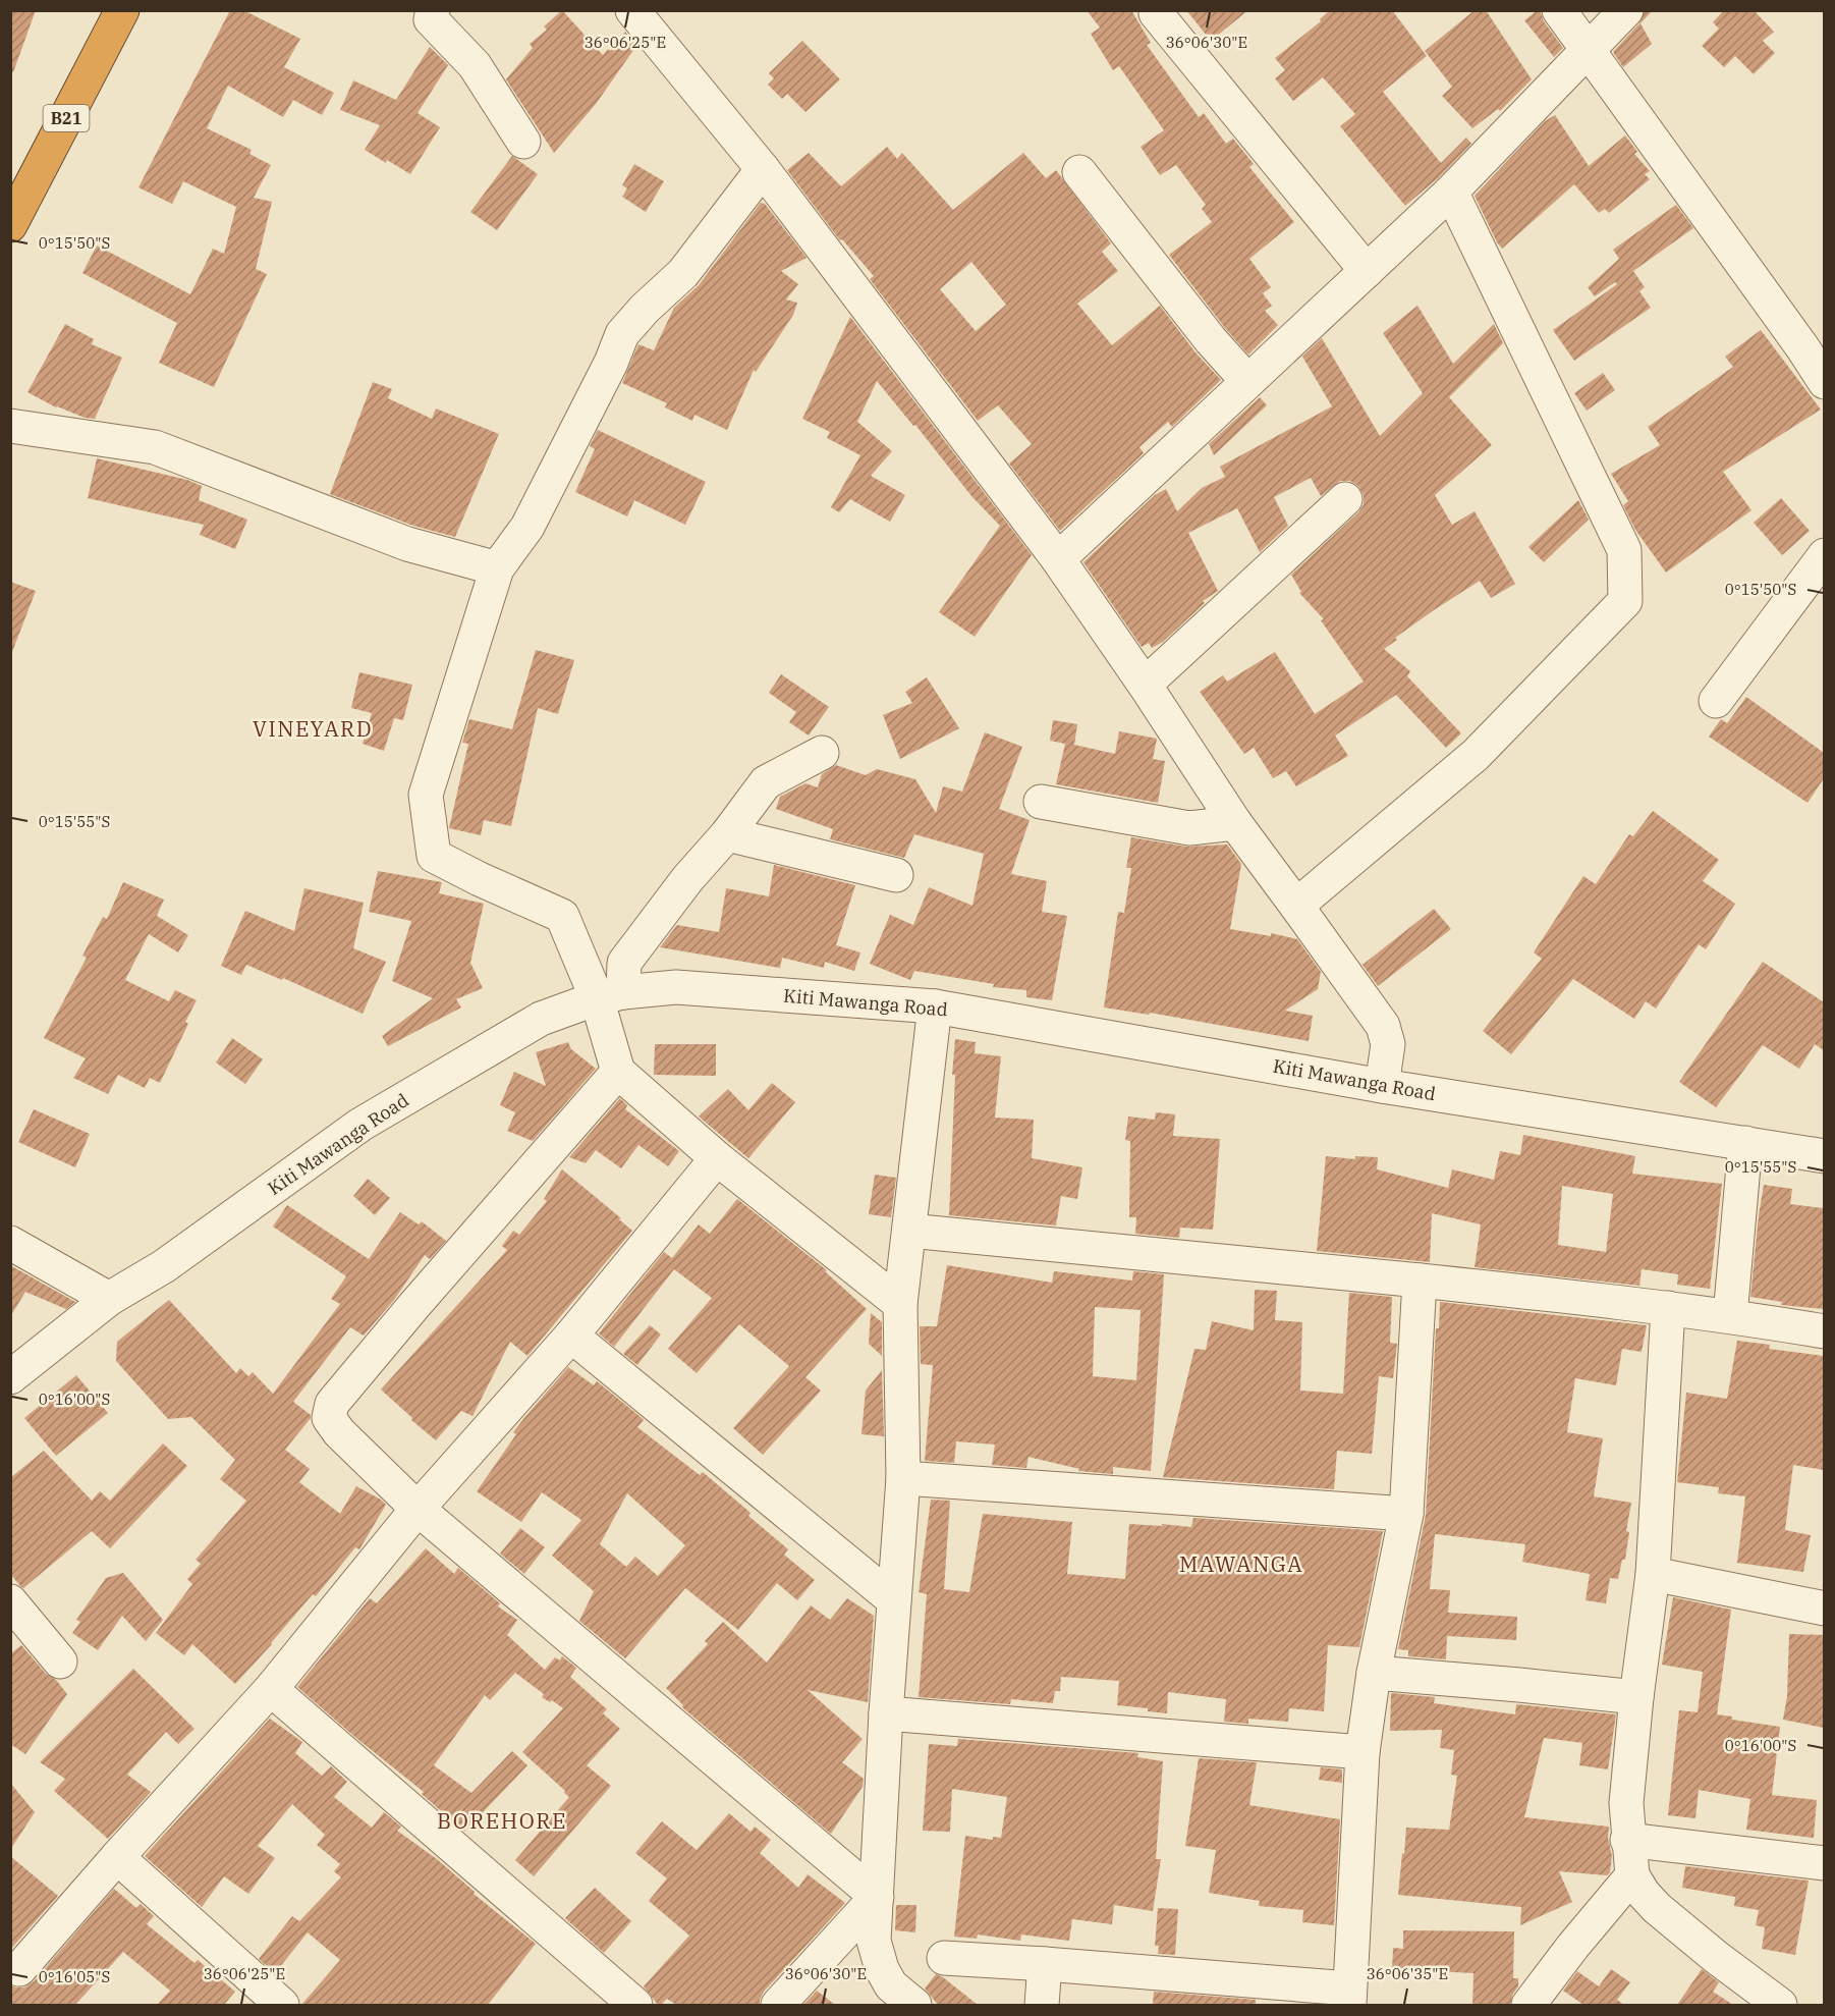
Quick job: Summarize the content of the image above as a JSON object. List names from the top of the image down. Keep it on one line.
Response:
{"streets":{"highway":["B21"],"street":["Kiti Mawanga Road"]},"districts":["VINEYARD","MAWANGA","BOREHORE"],"coordinates":["36°06'25\"E","36°06'30\"E","0°15'50\"S","0°15'55\"S","0°16'00\"S","36°06'35\"E","0°16'05\"S"]}
